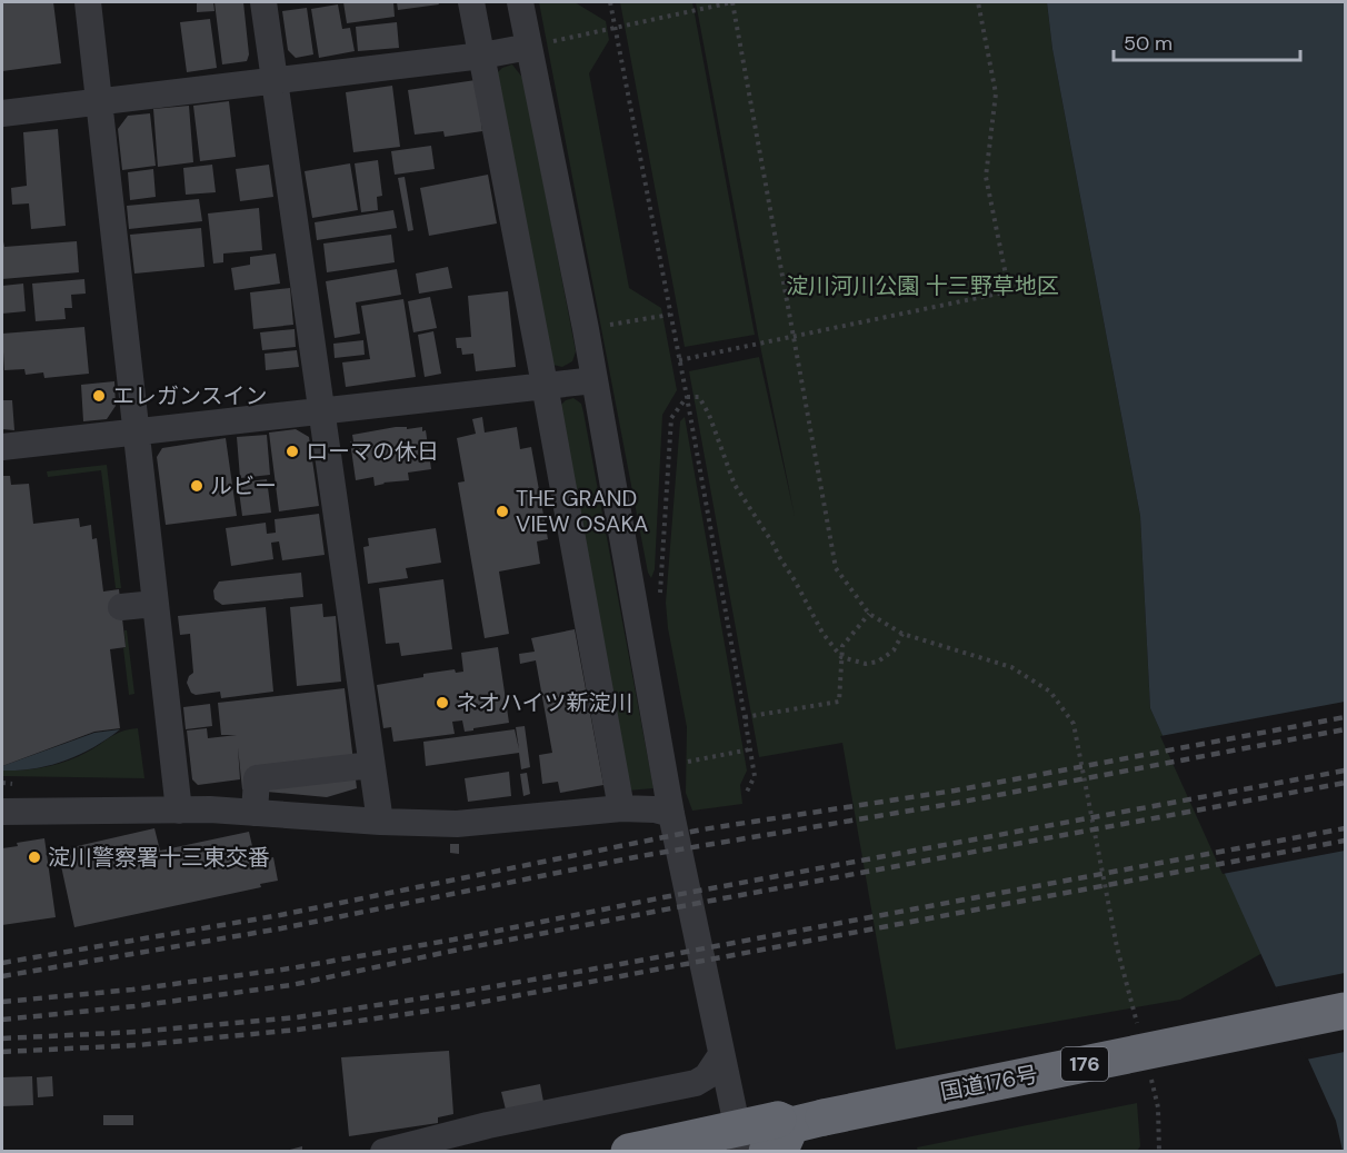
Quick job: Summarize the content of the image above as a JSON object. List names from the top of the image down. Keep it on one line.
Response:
{"streets":{"highway":["176","国道176号"]},"parks":["淀川河川公園 十三野草地区"],"places":["エレガンスイン","ローマの休日","ルビー","THE GRAND VIEW OSAKA","ネオハイツ新淀川","淀川警察署十三東交番"],"scale_bar":"50 m"}
